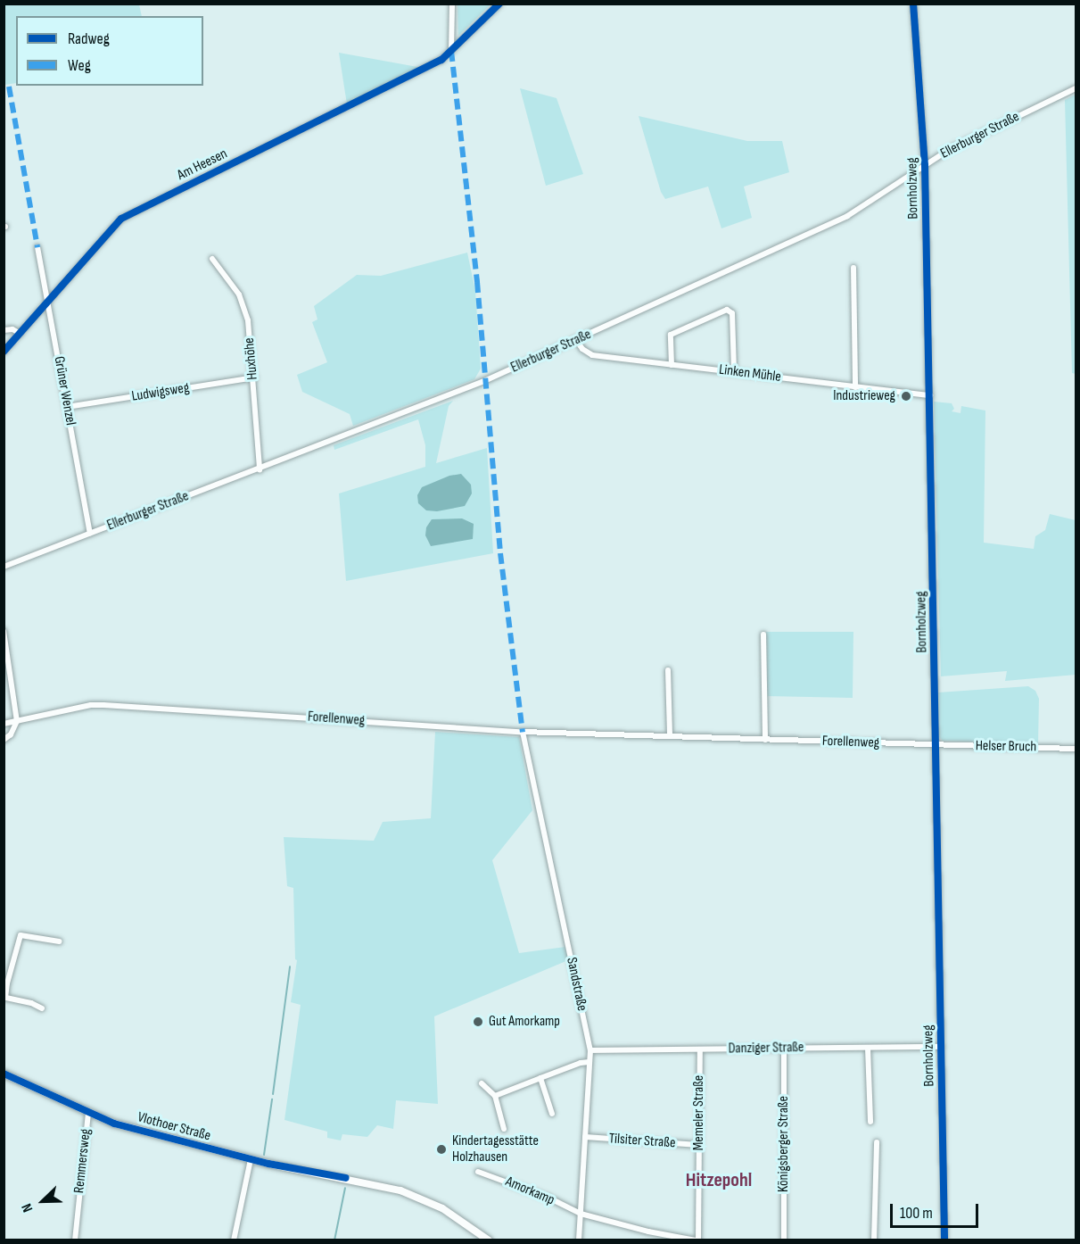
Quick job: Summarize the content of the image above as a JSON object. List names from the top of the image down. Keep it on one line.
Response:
{"streets":{"street":["Ellerburger Straße","Am Heesen","Bornholzweg","Huxhöhe","Linken Mühle","Grüner Wenzel","Ludwigsweg","Forellenweg","Helser Bruch","Sandstraße","Danziger Straße","Memeler Straße","Vlothoer Straße","Tilsiter Straße","Königsberger Straße","Remmersweg","Amorkamp"]},"crossings":[["Ellerburger Straße","Bornholzweg"],["Ellerburger Straße","Huxhöhe"],["Ellerburger Straße","Linken Mühle"],["Ellerburger Straße","Grüner Wenzel"],["Am Heesen","Grüner Wenzel"],["Bornholzweg","Linken Mühle"],["Bornholzweg","Forellenweg"],["Bornholzweg","Helser Bruch"],["Bornholzweg","Danziger Straße"],["Huxhöhe","Ludwigsweg"],["Grüner Wenzel","Ludwigsweg"],["Forellenweg","Helser Bruch"],["Forellenweg","Sandstraße"],["Sandstraße","Danziger Straße"],["Sandstraße","Tilsiter Straße"],["Sandstraße","Amorkamp"],["Danziger Straße","Memeler Straße"],["Danziger Straße","Königsberger Straße"],["Memeler Straße","Tilsiter Straße"],["Memeler Straße","Amorkamp"],["Vlothoer Straße","Remmersweg"]],"districts":["Hitzepohl"],"places":["Industrieweg","Gut Amorkamp","Kindertagesstätte Holzhausen"],"legend":["Radweg","Weg"],"scale_bar":"100 m","north":"bottom left"}
